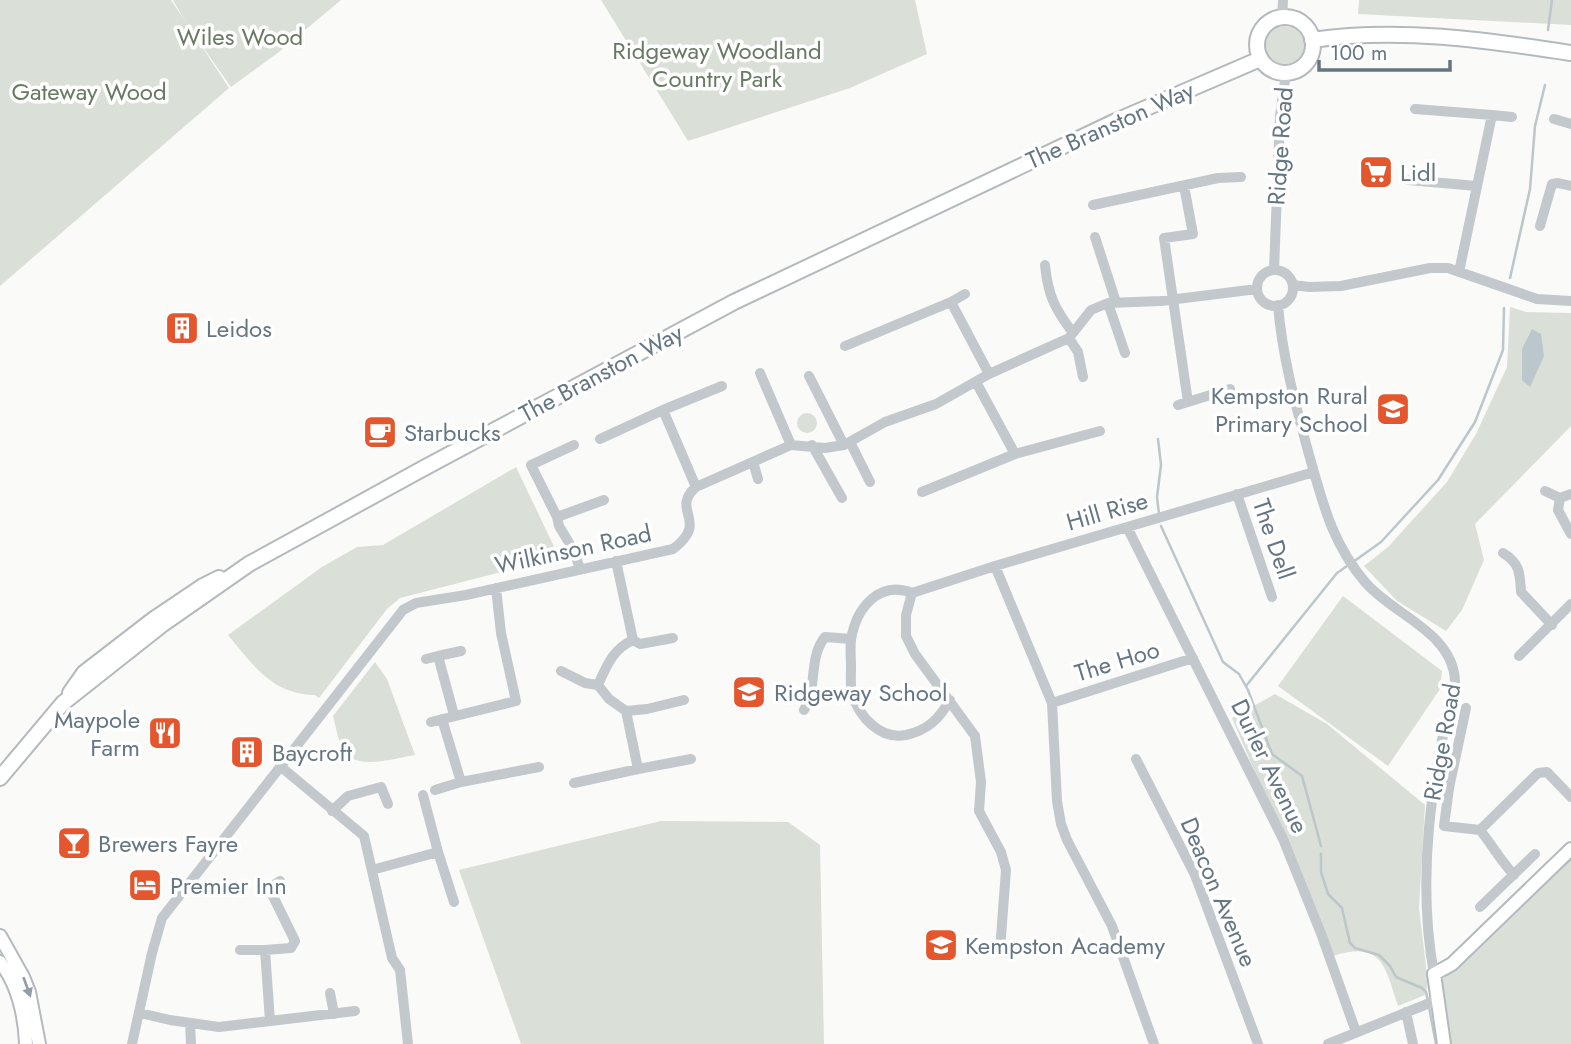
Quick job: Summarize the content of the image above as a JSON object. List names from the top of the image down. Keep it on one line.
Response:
{"streets":{"highway":["The Branston Way"],"street":["Ridge Road","Hill Rise","The Dell","Wilkinson Road","The Hoo","Durler Avenue","Deacon Avenue"]},"crossings":[["The Branston Way","Ridge Road"],["Ridge Road","Hill Rise"],["Hill Rise","The Dell"],["Hill Rise","Durler Avenue"],["The Hoo","Durler Avenue"]],"parks":["Wiles Wood","Ridgeway Woodland Country Park","Gateway Wood"],"places":{"supermarket":["Lidl"],"building":["Leidos","Baycroft"],"school or university":["Kempston Rural Primary School","Ridgeway School","Kempston Academy"],"cafe":["Starbucks"],"restaurant":["Maypole Farm"],"bar":["Brewers Fayre"],"hotel":["Premier Inn"]},"scale_bar":"100 m"}
